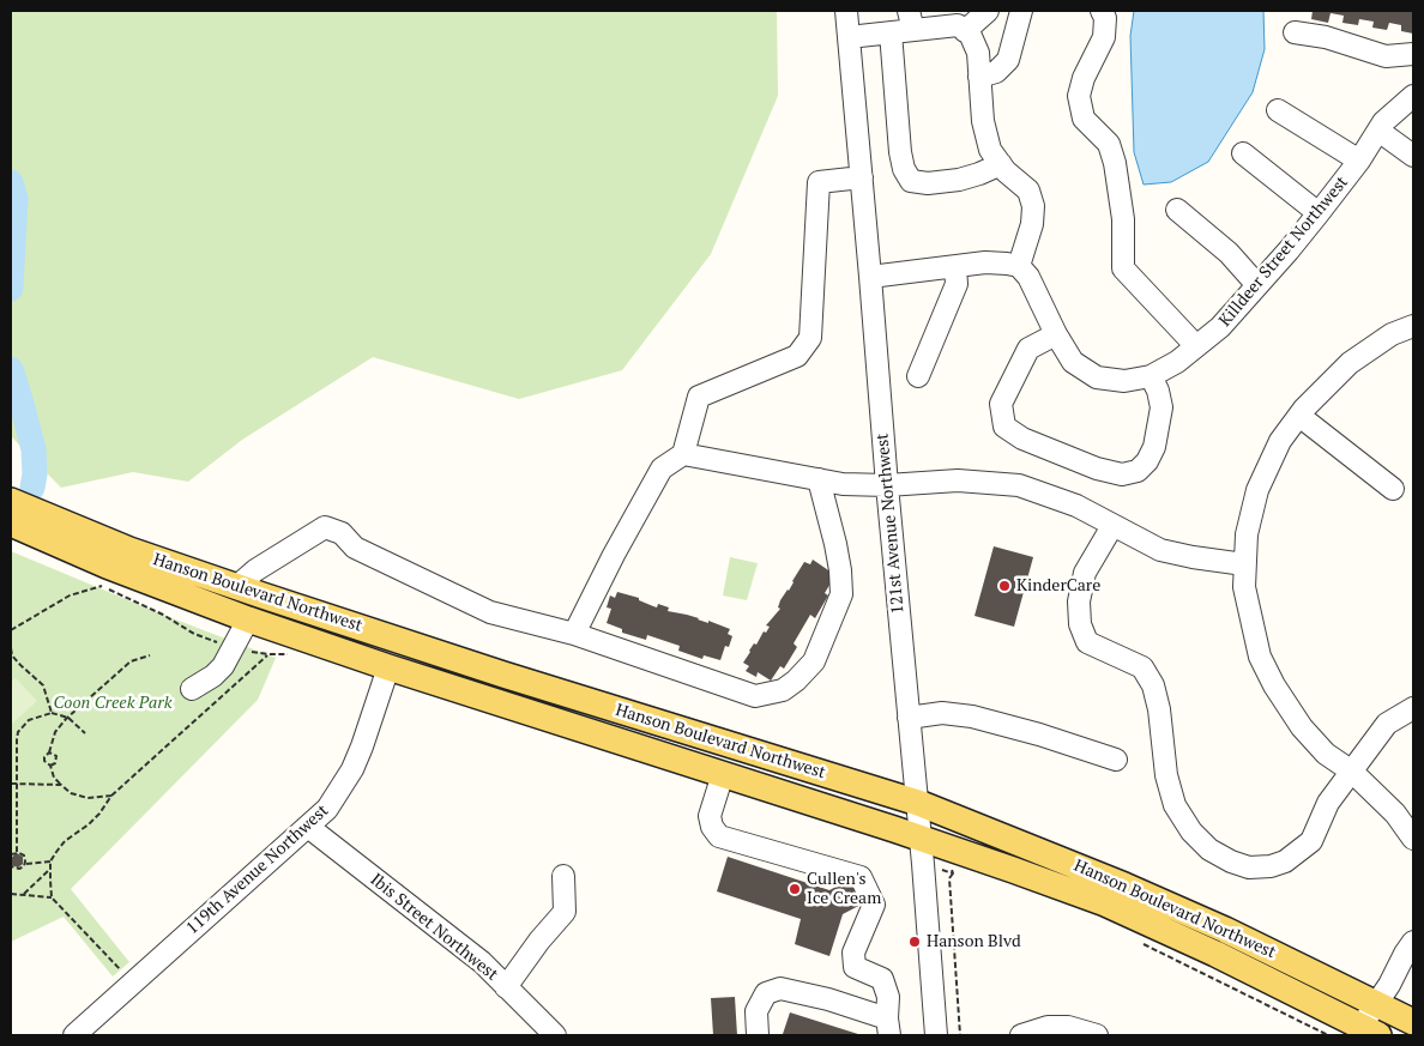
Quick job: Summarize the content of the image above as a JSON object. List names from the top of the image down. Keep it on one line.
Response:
{"streets":{"main road":["Hanson Boulevard Northwest"],"street":["Killdeer Street Northwest","121st Avenue Northwest","119th Avenue Northwest","Ibis Street Northwest"]},"crossings":[["121st Avenue Northwest","Hanson Boulevard Northwest"],["Hanson Boulevard Northwest","119th Avenue Northwest"],["119th Avenue Northwest","Ibis Street Northwest"]],"parks":["Coon Creek Park"],"places":["KinderCare","Cullen's Ice Cream","Hanson Blvd"]}
